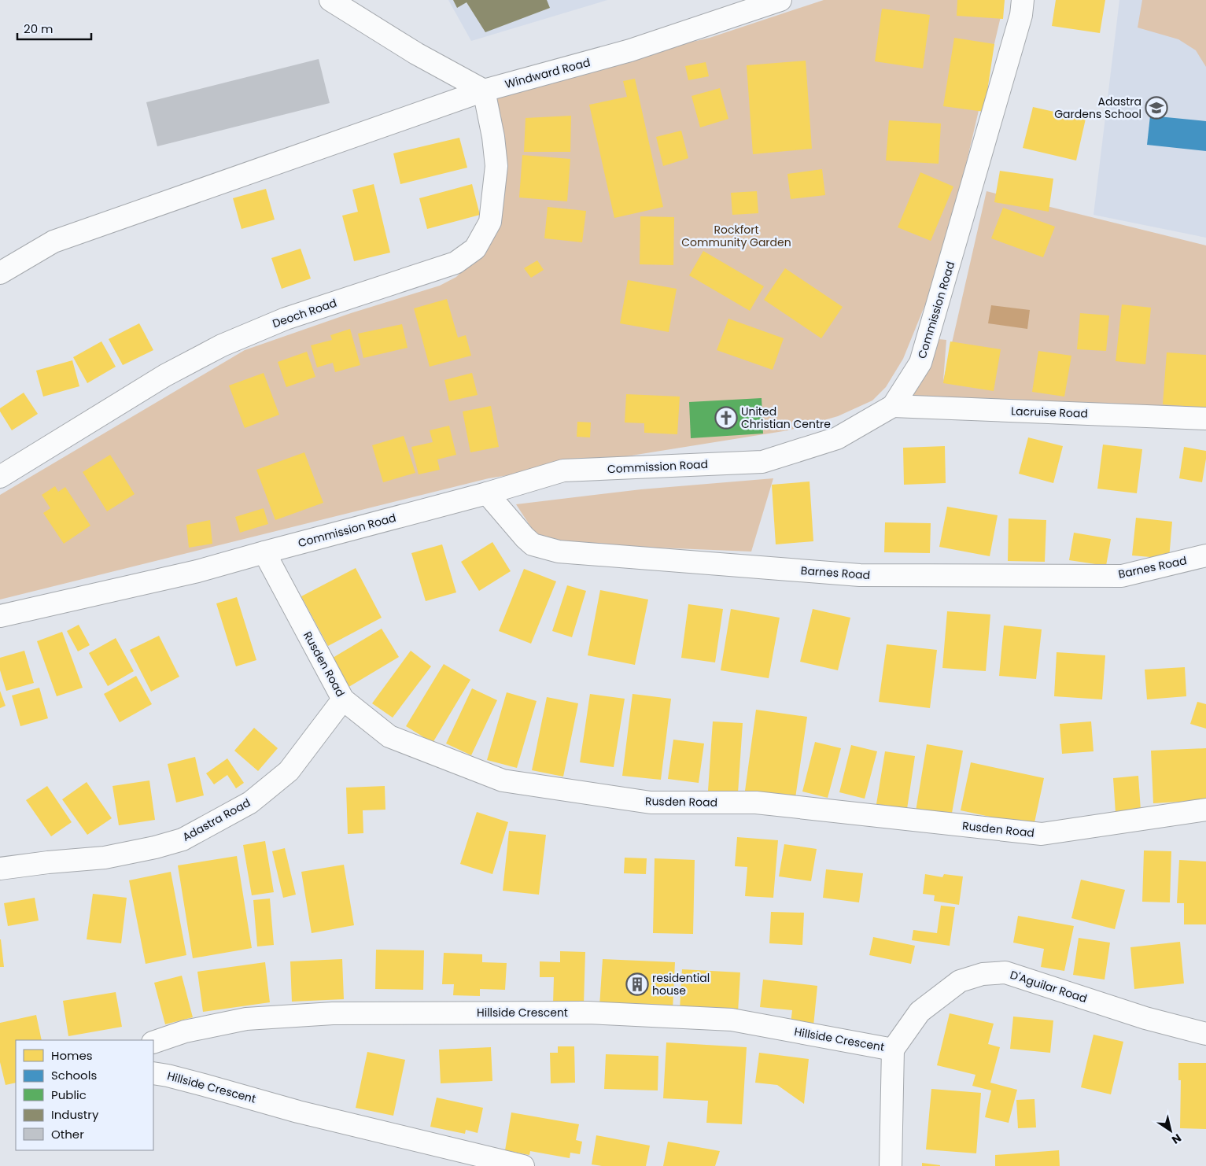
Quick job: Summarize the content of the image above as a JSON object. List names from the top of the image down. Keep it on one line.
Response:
{"streets":{"street":["Windward Road","Commission Road","Deoch Road","Lacruise Road","Barnes Road","Rusden Road","Adastra Road","D'Aguilar Road","Hillside Crescent"]},"crossings":[["Windward Road","Deoch Road"],["Commission Road","Lacruise Road"],["Commission Road","Barnes Road"],["Commission Road","Rusden Road"],["Rusden Road","Adastra Road"],["D'Aguilar Road","Hillside Crescent"]],"parks":["Rockfort Community Garden"],"places":{"school or university":["Adastra Gardens School"],"church":["United Christian Centre"],"building":["residential house"]},"legend":["Homes","Schools","Public","Industry","Other"],"scale_bar":"20 m","north":"bottom right"}
